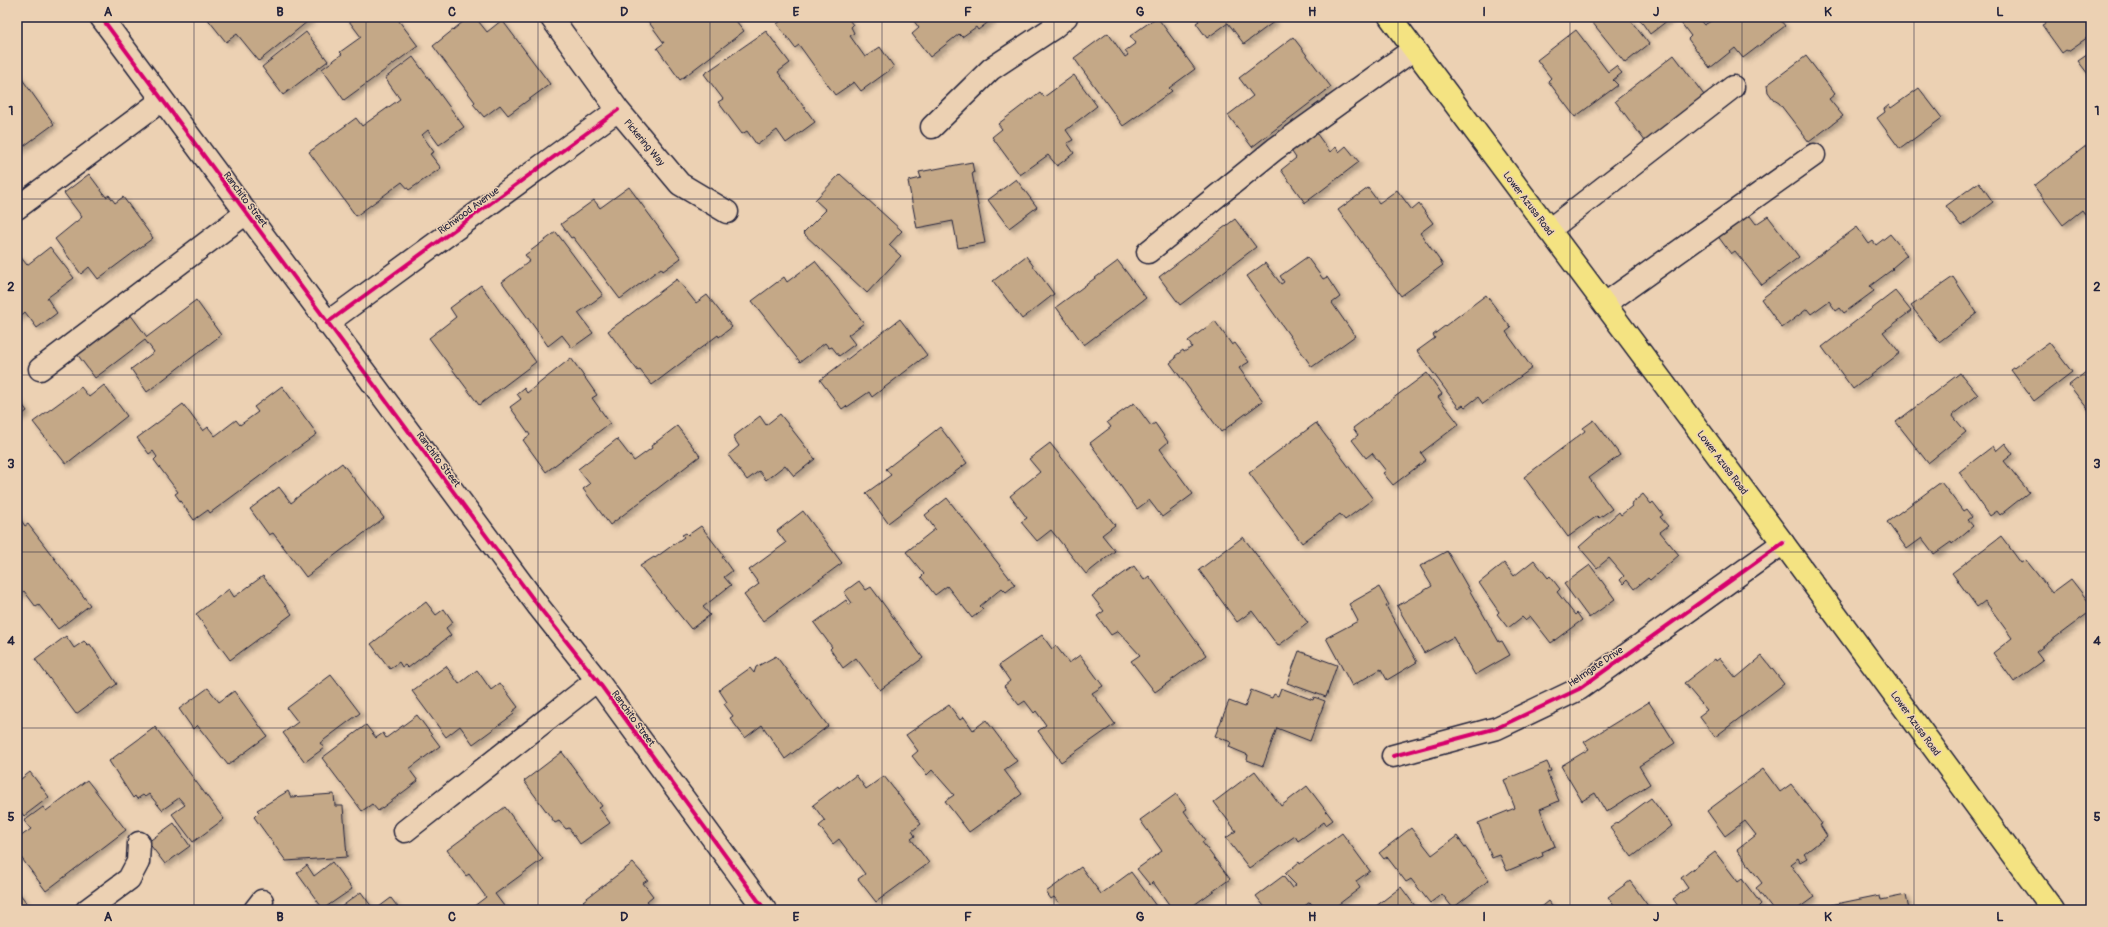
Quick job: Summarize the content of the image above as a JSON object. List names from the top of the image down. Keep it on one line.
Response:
{"streets":{"main road":["Lower Azusa Road"],"street":["Pickering Way","Ranchito Street","Richwood Avenue","Helmgate Drive"]},"crossings":[["Pickering Way","Richwood Avenue"],["Ranchito Street","Richwood Avenue"],["Lower Azusa Road","Helmgate Drive"]],"grid":{"columns":["A","B","C","D","E","F","G","H","I","J","K","L"],"rows":["1","2","3","4","5"]}}
